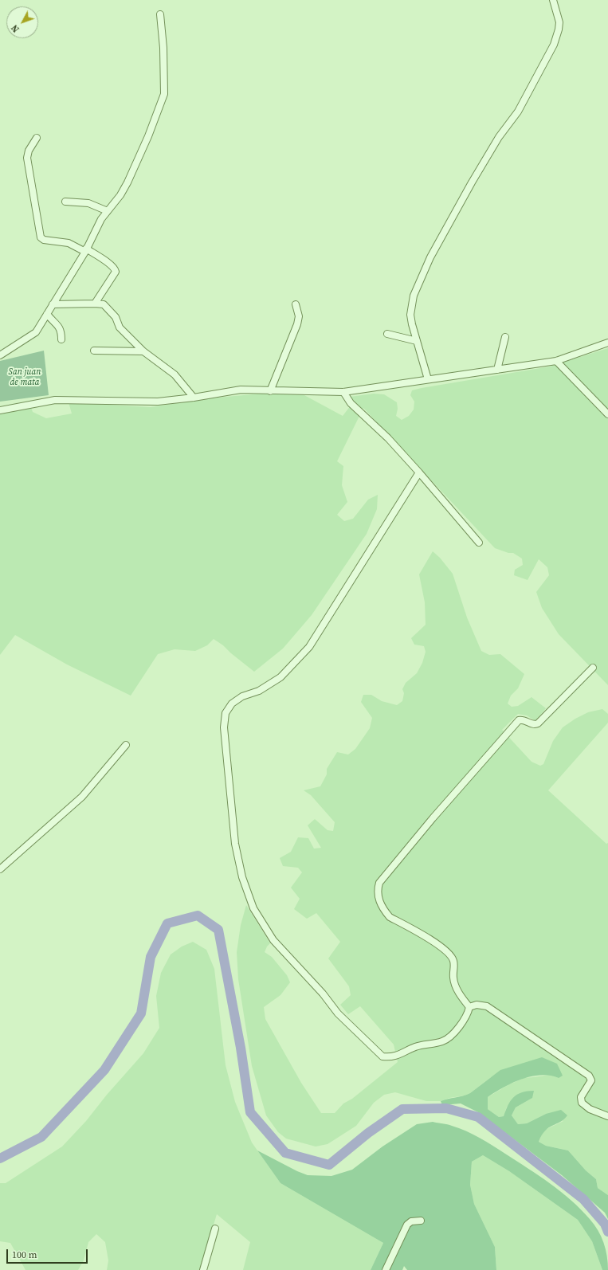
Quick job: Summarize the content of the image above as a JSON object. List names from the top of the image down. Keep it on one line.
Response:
{"parks":["San juan de mata"],"scale_bar":"100 m","north":"bottom left"}
